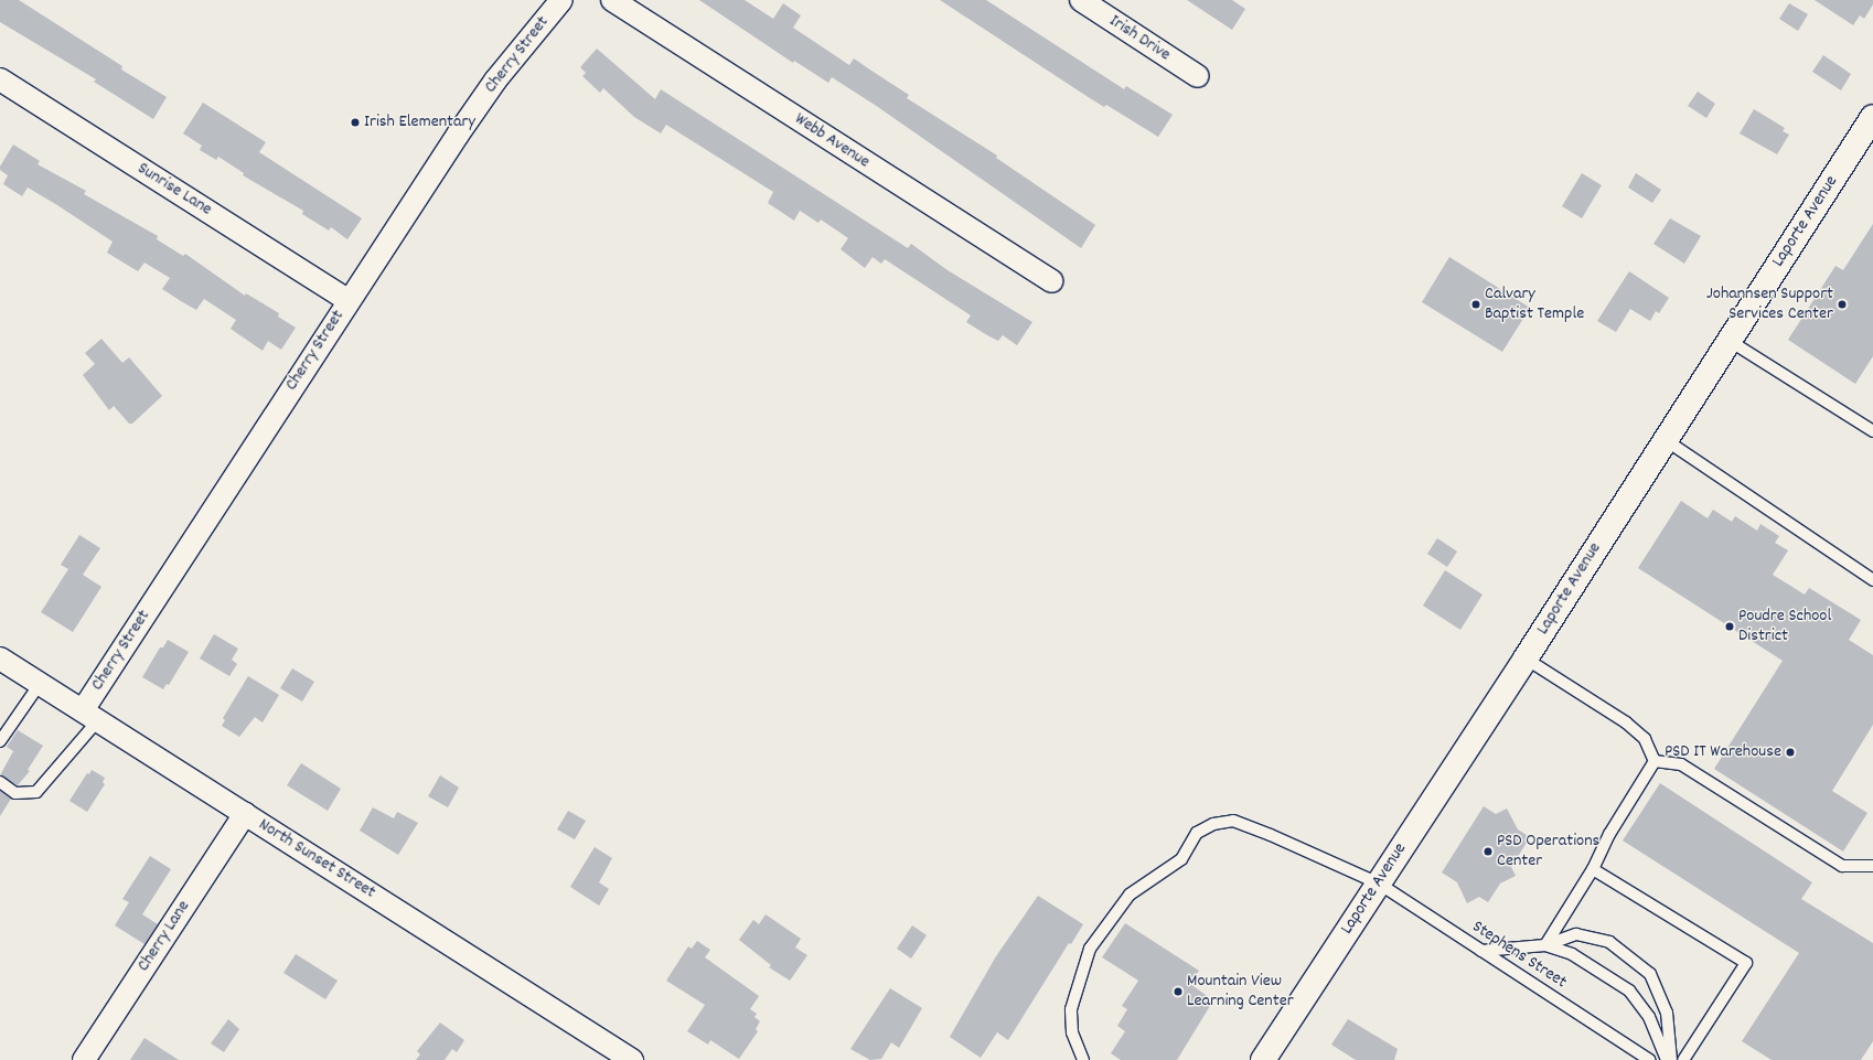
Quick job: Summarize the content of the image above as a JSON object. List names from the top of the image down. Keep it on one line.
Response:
{"streets":{"street":["Irish Drive","Cherry Street","Webb Avenue","Sunrise Lane","Laporte Avenue","North Sunset Street","Cherry Lane"],"lane":["Stephens Street"]},"crossings":[["Cherry Street","Sunrise Lane"],["Cherry Street","North Sunset Street"],["Laporte Avenue","Stephens Street"],["North Sunset Street","Cherry Lane"]],"places":["Irish Elementary","Calvary Baptist Temple","Johannsen Support Services Center","Poudre School District","PSD IT Warehouse","PSD Operations Center","Mountain View Learning Center"]}
